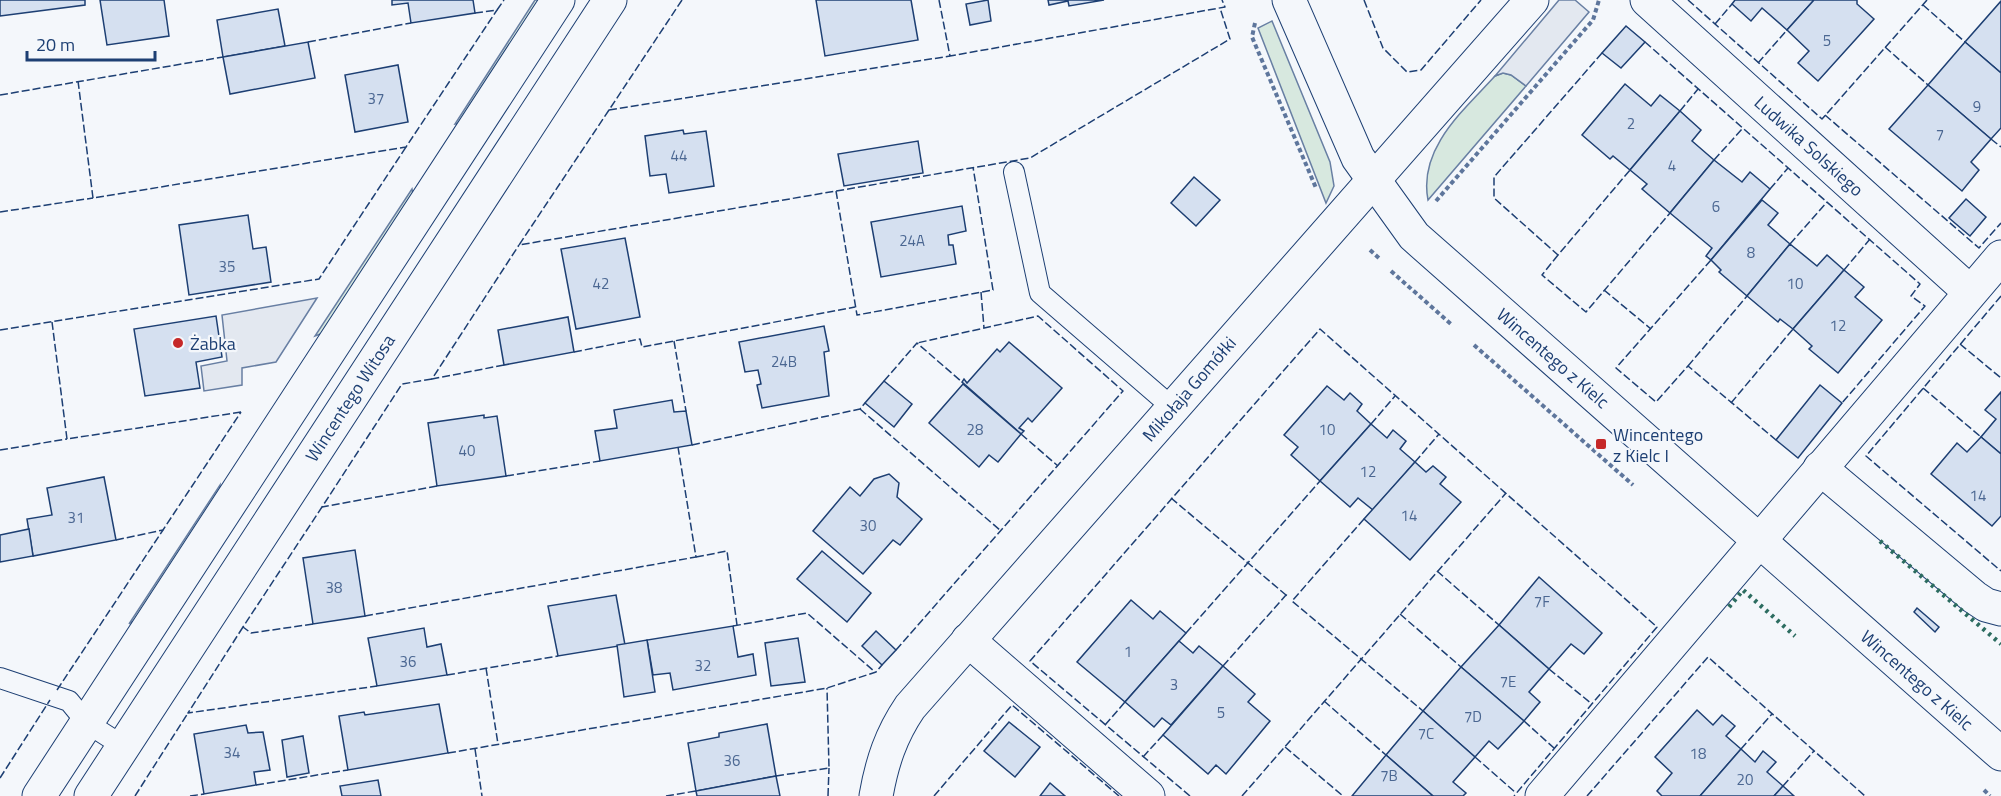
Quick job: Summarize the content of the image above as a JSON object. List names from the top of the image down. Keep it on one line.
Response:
{"streets":{"street":["Ludwika Solskiego","Wincentego z Kielc","Mikołaja Gomółki","Wincentego Witosa"]},"crossings":[["Wincentego z Kielc","Mikołaja Gomółki"]],"places":{"other":["Żabka"],"transit":["Wincentego z Kielc I"]},"house_numbers":["5","37","9","2","7","44","4","6","24A","8","35","42","10","12","24B","28","10","40","12","14","14","31","30","38","7F","1","36","32","7E","3","5","7D","7C","34","18","36","7B","20"],"scale_bar":"20 m"}
